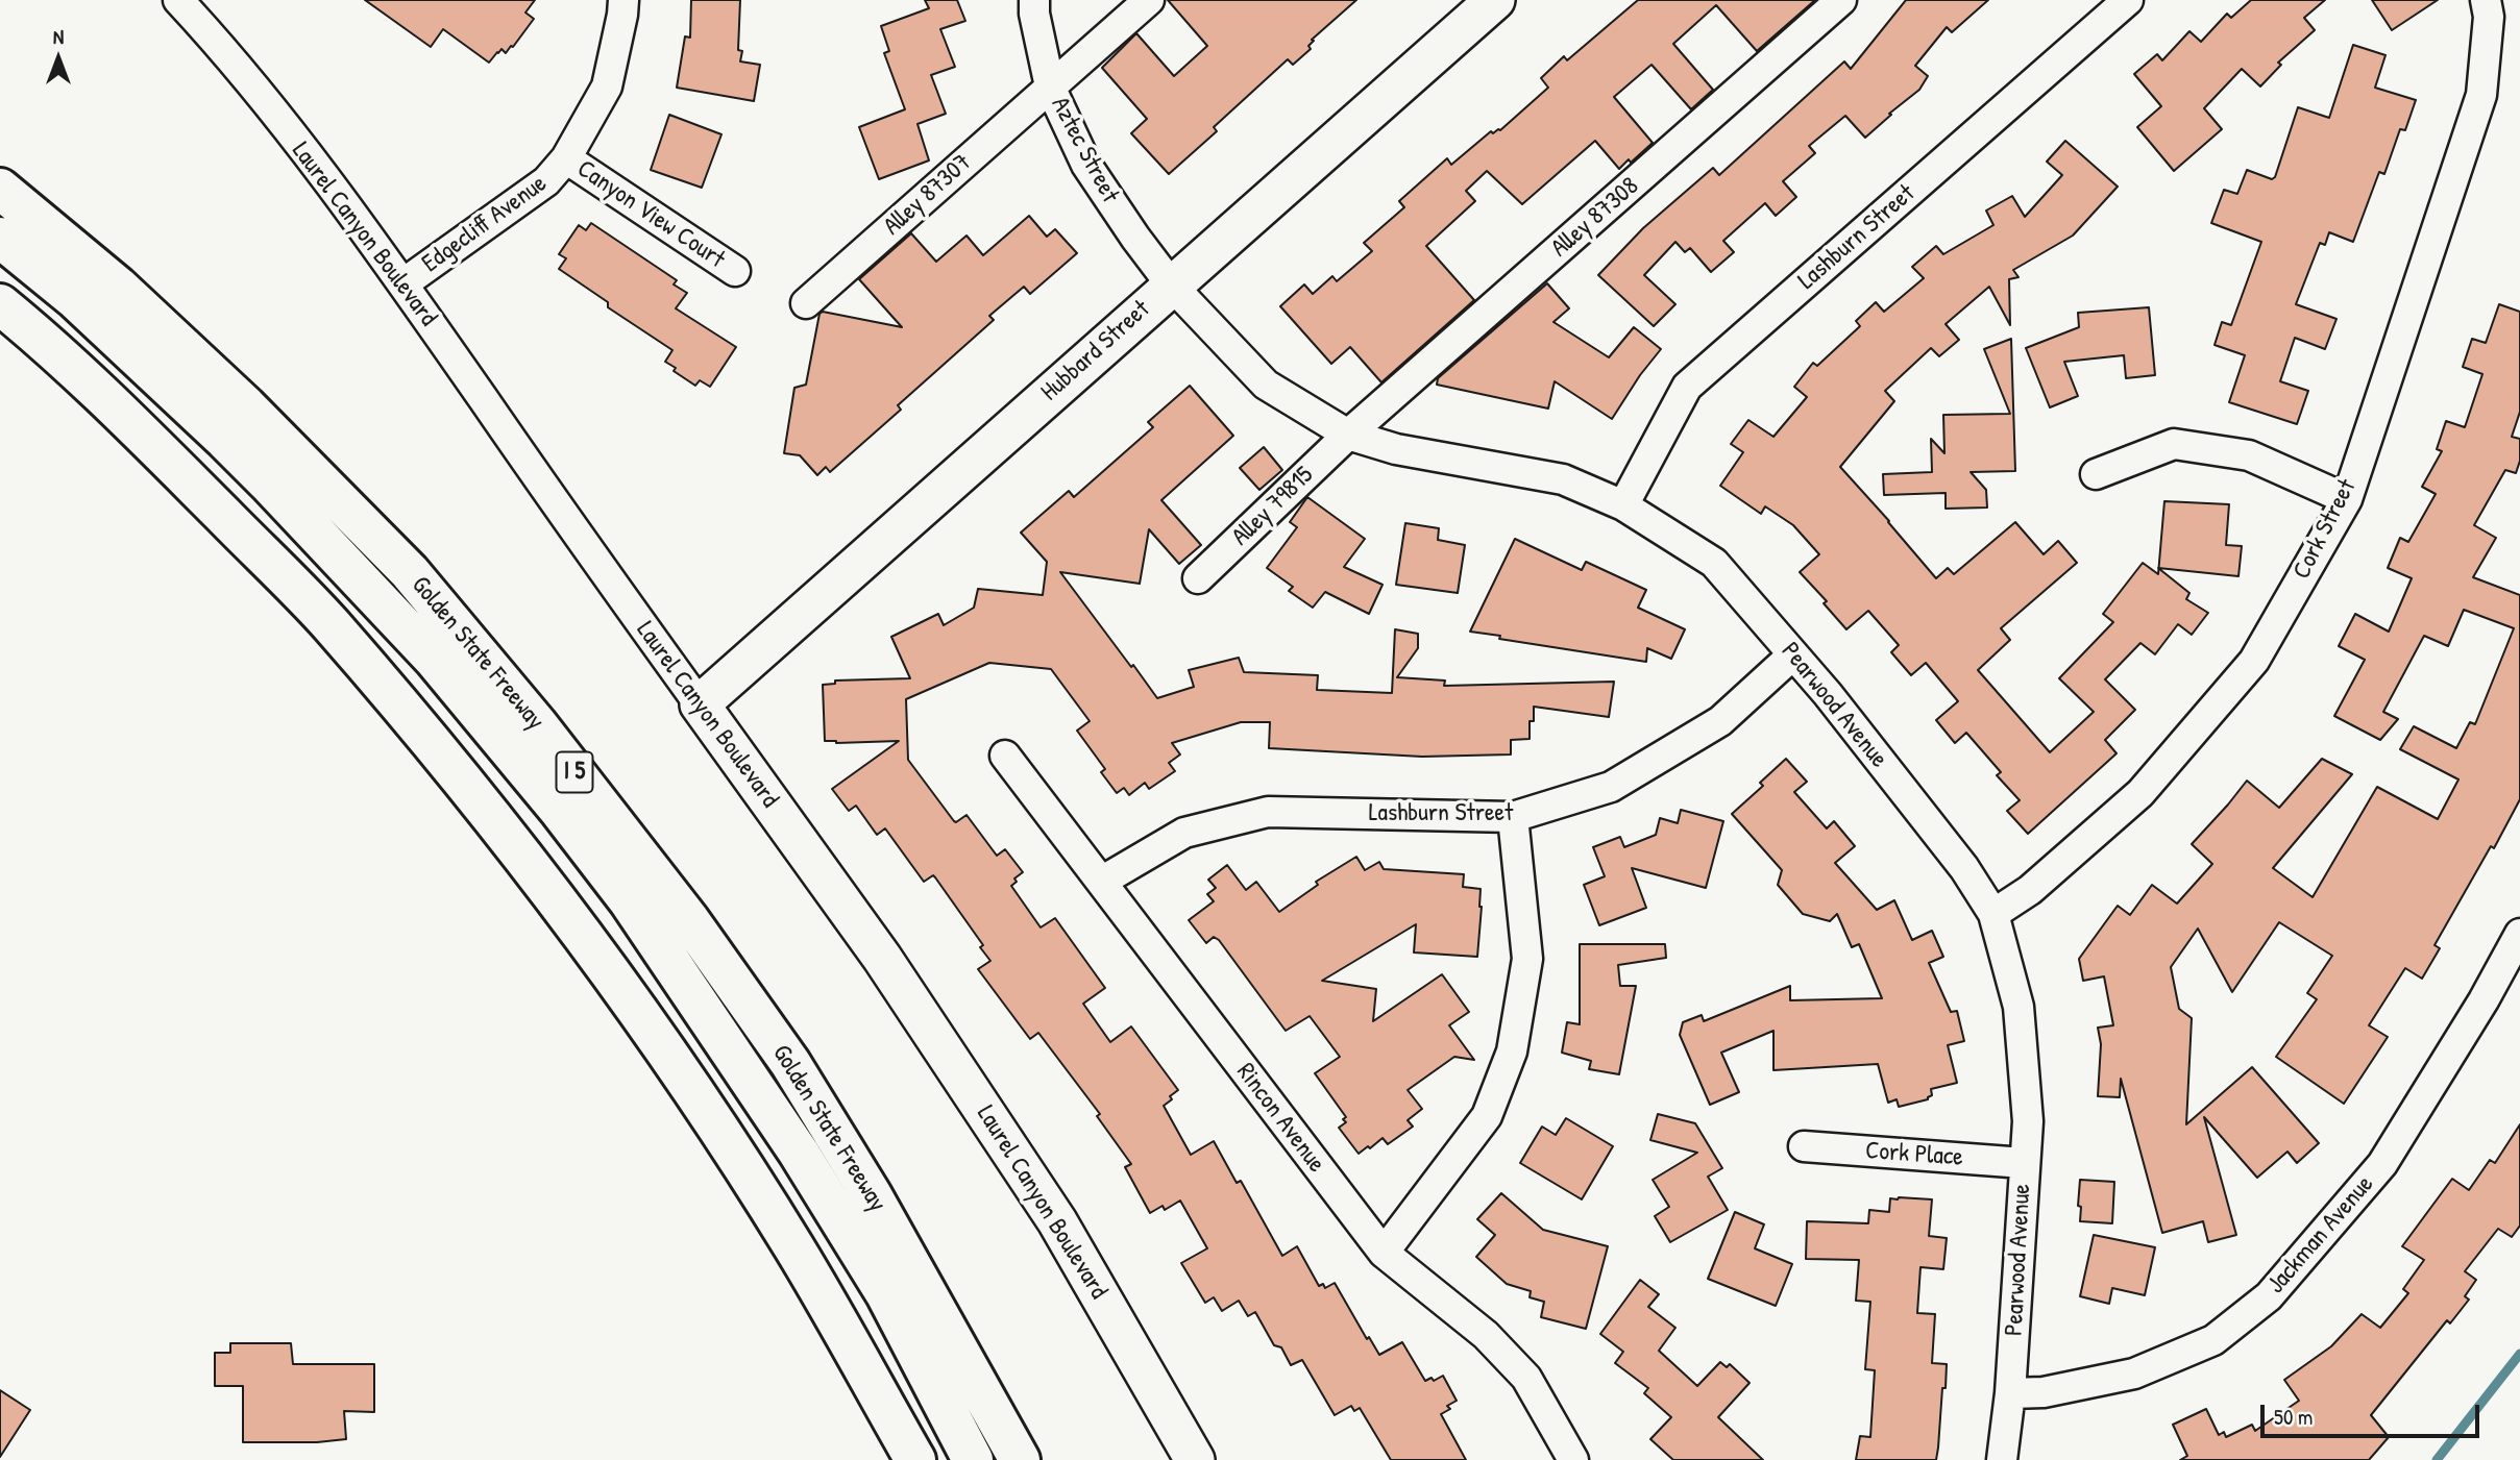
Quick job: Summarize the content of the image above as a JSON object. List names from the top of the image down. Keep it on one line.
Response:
{"streets":{"highway":["Golden State Freeway","I 5"],"main road":["Laurel Canyon Boulevard","Hubbard Street"],"street":["Aztec Street","Alley 87307","Canyon View Court","Alley 87308","Edgecliff Avenue","Lashburn Street","Alley 79815","Cork Street","Pearwood Avenue","Rincon Avenue","Cork Place","Jackman Avenue"]},"crossings":[["Aztec Street","Alley 87307"],["Aztec Street","Hubbard Street"],["Aztec Street","Pearwood Avenue"],["Canyon View Court","Edgecliff Avenue"],["Alley 87308","Alley 79815"],["Alley 87308","Pearwood Avenue"],["Edgecliff Avenue","Laurel Canyon Boulevard"],["Laurel Canyon Boulevard","Hubbard Street"],["Lashburn Street","Pearwood Avenue"],["Lashburn Street","Rincon Avenue"],["Hubbard Street","Pearwood Avenue"],["Alley 79815","Pearwood Avenue"],["Cork Street","Pearwood Avenue"],["Pearwood Avenue","Cork Place"],["Pearwood Avenue","Jackman Avenue"]],"scale_bar":"50 m","north":"top"}
